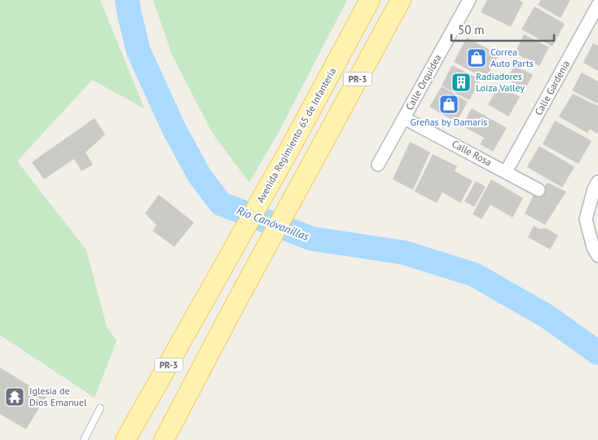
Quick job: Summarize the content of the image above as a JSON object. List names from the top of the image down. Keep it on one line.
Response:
{"streets":{"main road":["PR-3","Avenida Regimiento 65 de Infantería"],"street":["Calle Orquídea","Calle Gardenia","Calle Rosa"]},"crossings":[["Calle Orquídea","Calle Rosa"],["Calle Gardenia","Calle Rosa"]],"water":["Río Canóvanillas"],"places":{"shop":["Correa Auto Parts","Greñas by Damaris"],"building":["Radiadores Loiza Valley"],"temple":["Iglesia de Dios Emanuel"]},"scale_bar":"50 m"}
